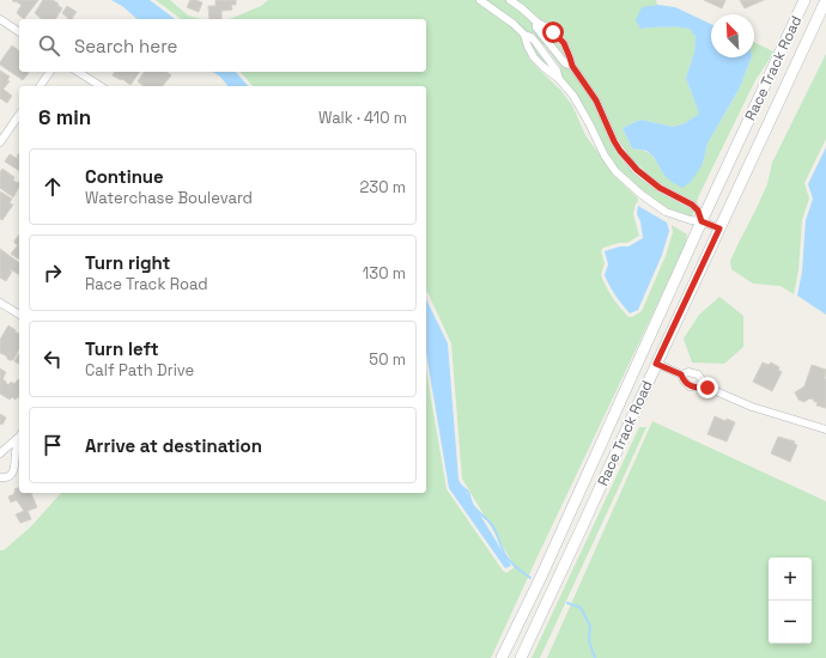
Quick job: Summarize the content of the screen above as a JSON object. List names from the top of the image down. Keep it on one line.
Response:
{"streets":{"main road":["Race Track Road"]},"north":"top left","page":{"search":"Search here","heading":["6 min","Walk · 410 m"],"list":[["Continue","Waterchase Boulevard","230 m"],["Turn right","Race Track Road","130 m"],["Turn left","Calf Path Drive","50 m"],"Arrive at destination"],"map_buttons":["+","−"]}}
